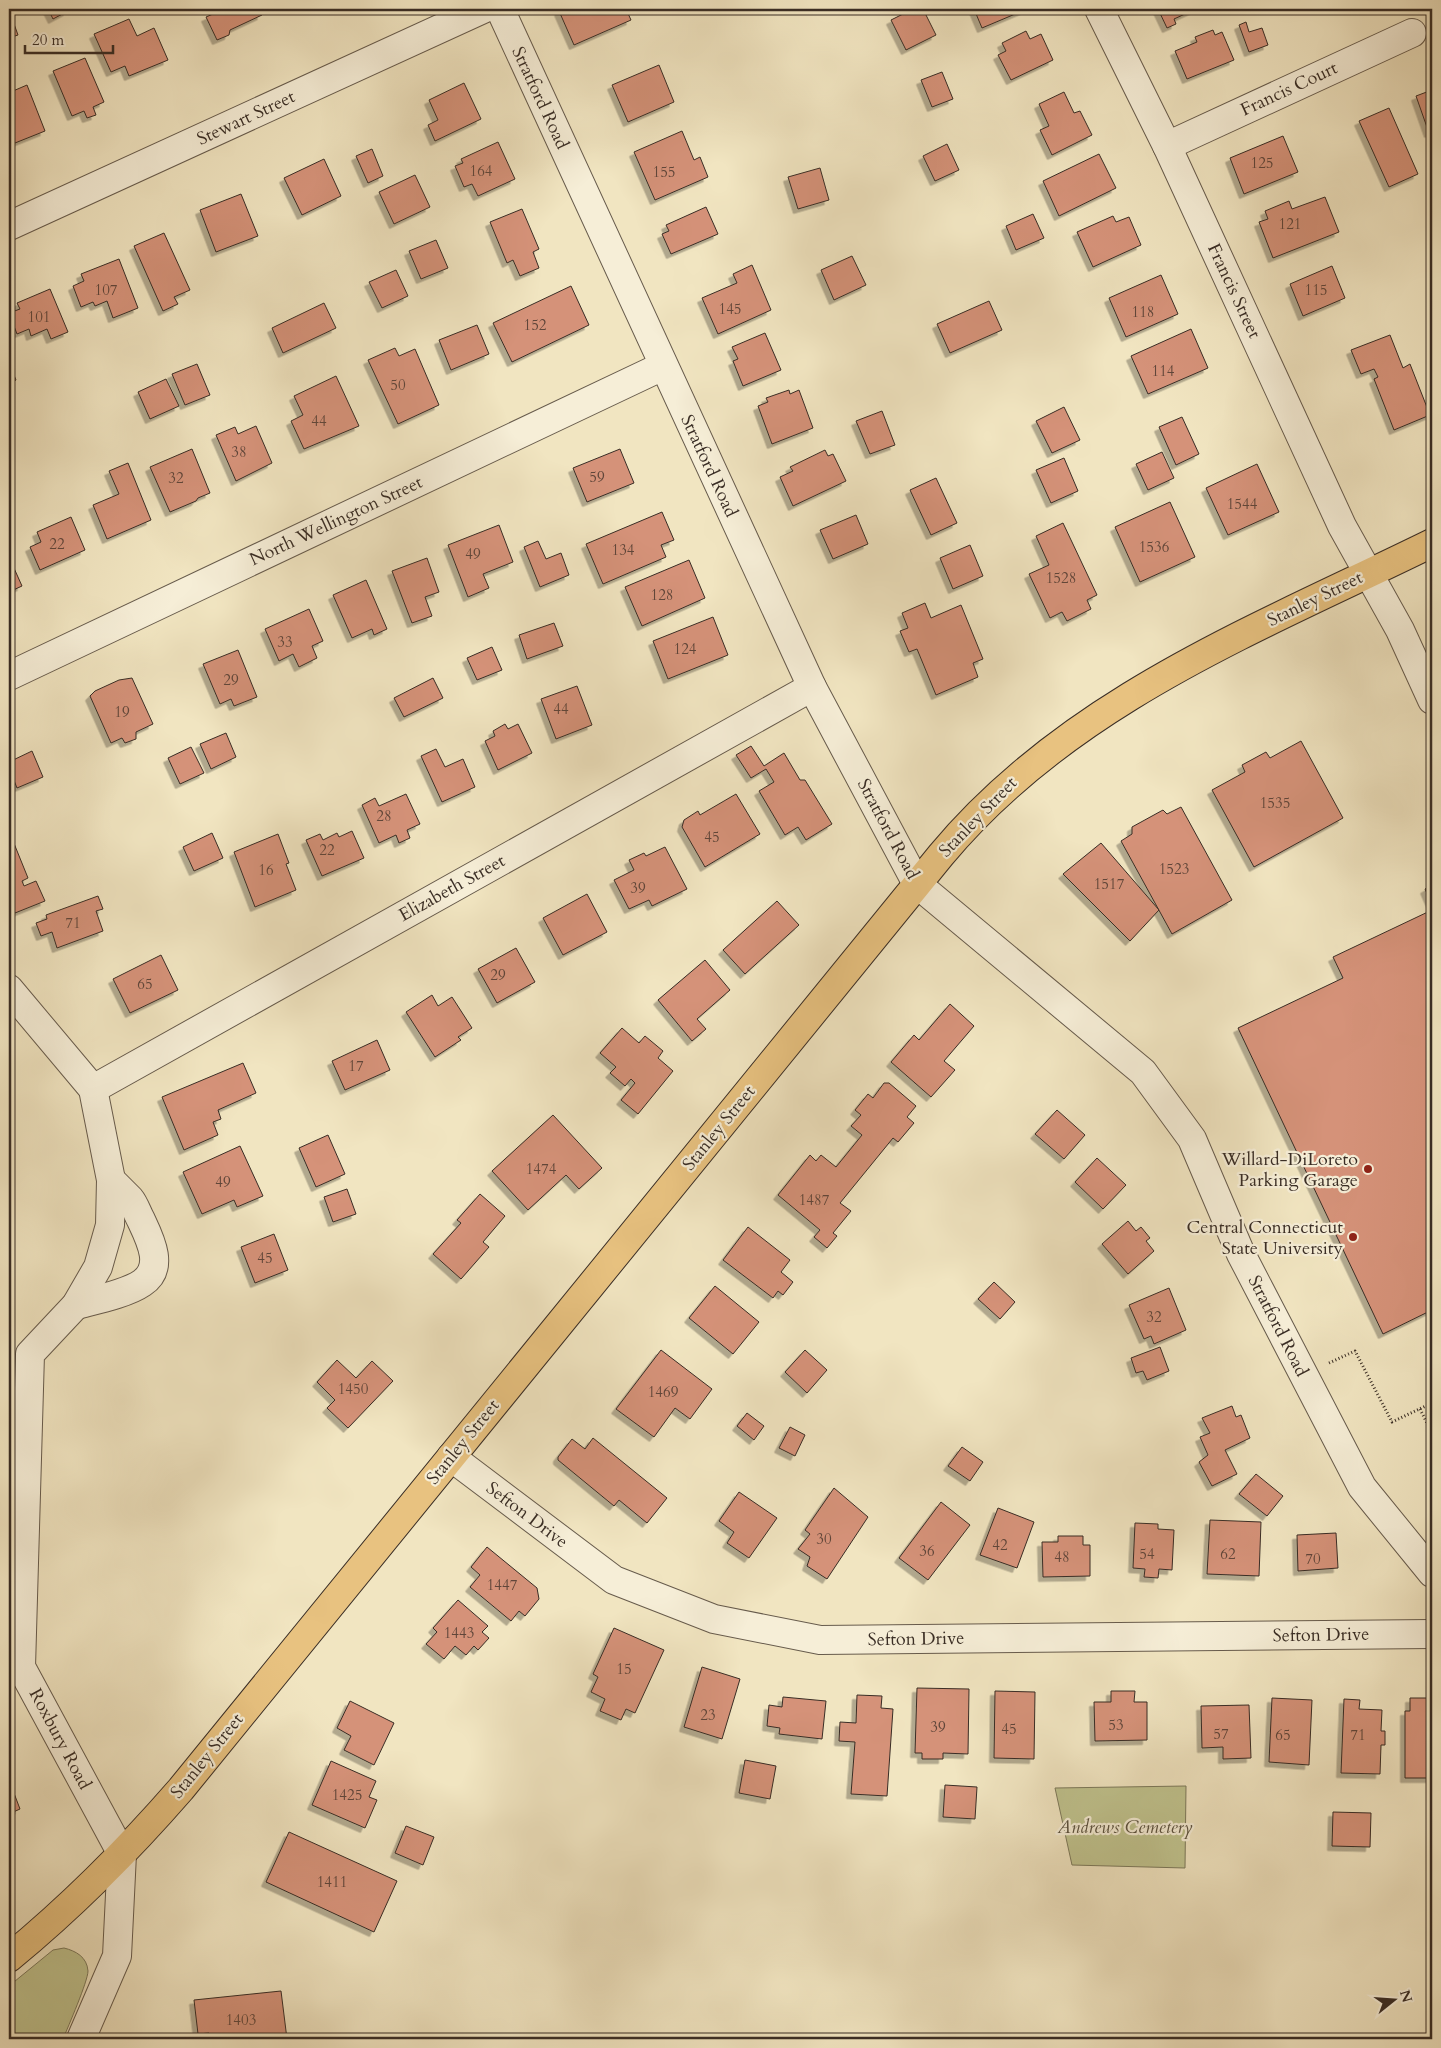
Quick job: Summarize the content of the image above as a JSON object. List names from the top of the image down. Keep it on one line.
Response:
{"streets":{"main road":["Stanley Street"],"street":["Francis Court","Stratford Road","Stewart Street","Francis Street","North Wellington Street","Elizabeth Street","Sefton Drive","Roxbury Road"]},"crossings":[["Francis Court","Francis Street"],["Stratford Road","North Wellington Street"],["Stratford Road","Stanley Street"],["Stratford Road","Elizabeth Street"],["Francis Street","Stanley Street"],["Stanley Street","Sefton Drive"],["Stanley Street","Roxbury Road"],["Elizabeth Street","Roxbury Road"]],"parks":["Andrews Cemetery"],"places":["Willard-DiLoreto Parking Garage","Central Connecticut State University"],"house_numbers":["125","164","155","121","107","115","145","118","101","152","114","50","44","38","59","32","1544","22","1536","134","49","1528","128","33","124","29","44","19","1535","28","45","22","1523","16","1517","39","71","29","65","17","1474","49","1487","45","32","1450","1469","30","42","36","54","62","48","70","1447","1443","15","23","53","39","45","57","65","71","1425","1411","1403"],"scale_bar":"20 m","north":"right"}
